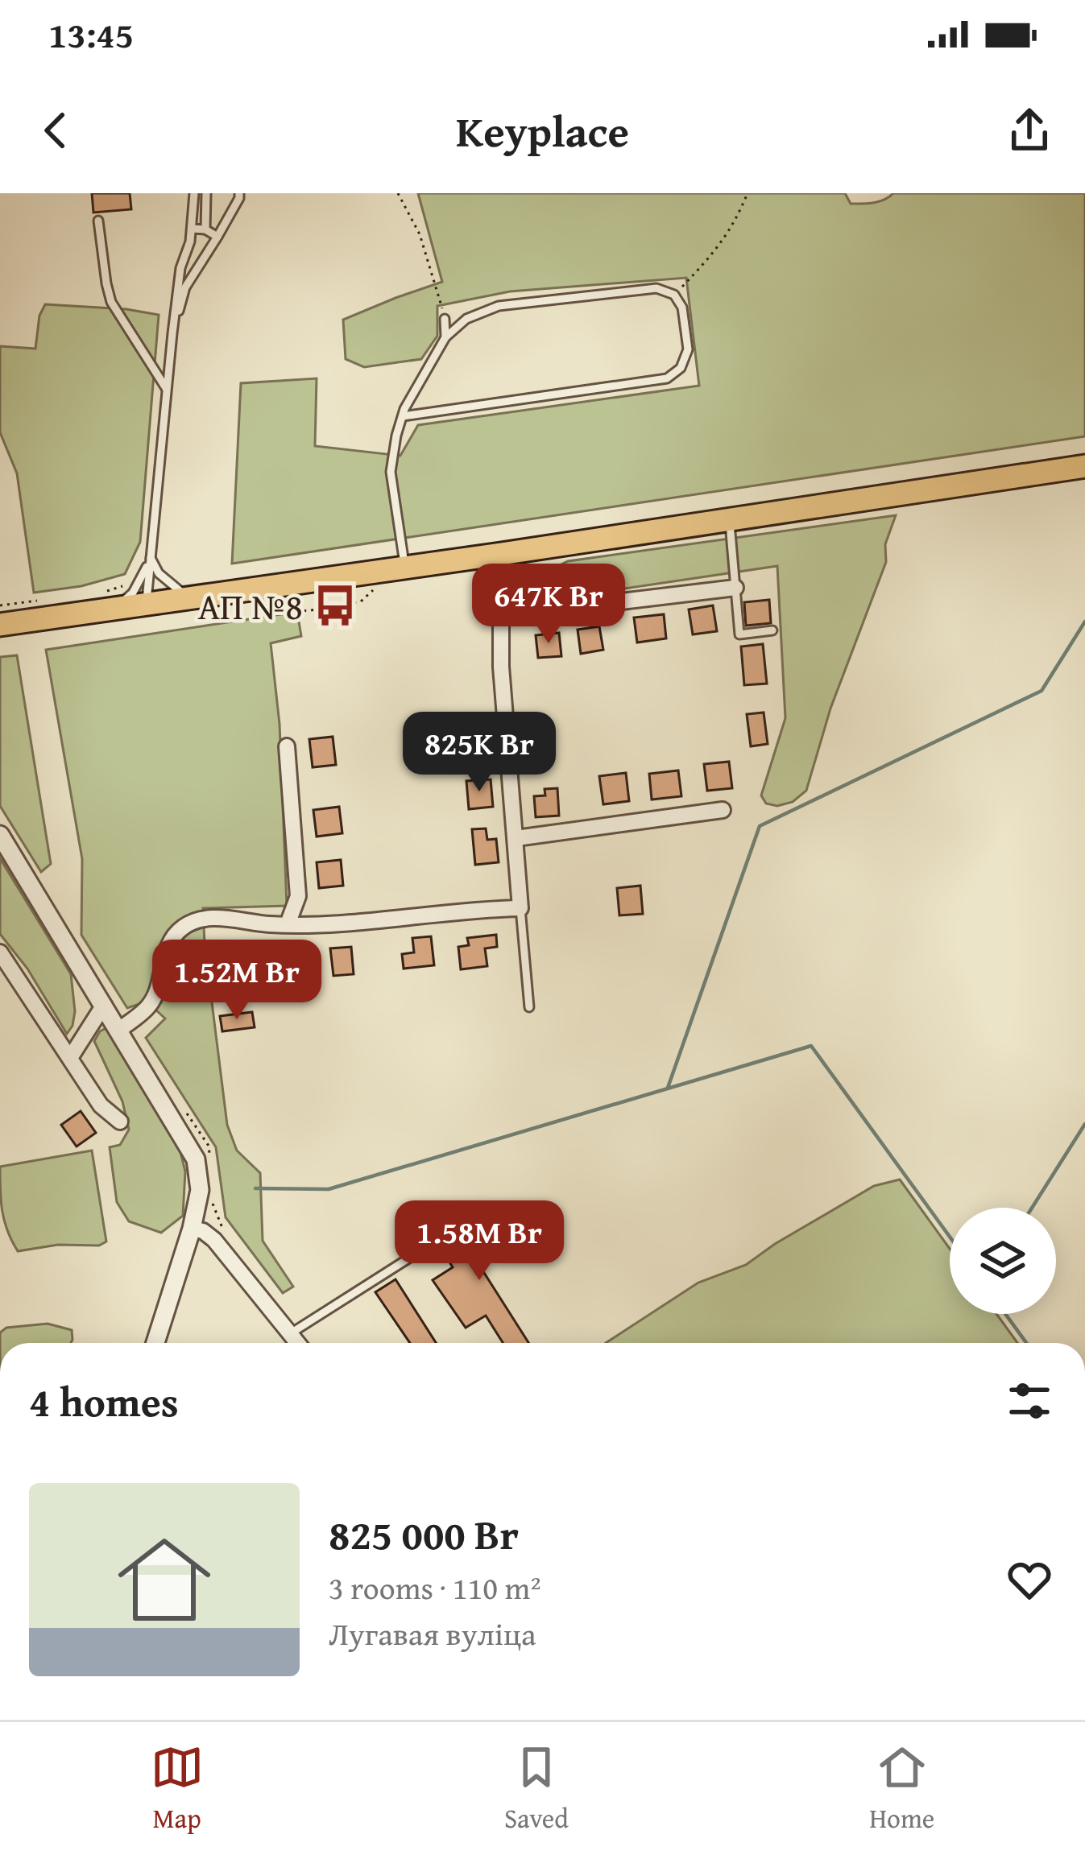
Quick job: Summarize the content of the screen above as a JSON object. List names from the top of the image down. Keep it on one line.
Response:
{"places":{"bus stop":["АП №8"]},"page":{"status":"13:45","header":"Keyplace","price":["647K Br","825K Br","1.52M Br","1.58M Br"],"heading":"4 homes","list":[{"name":"825 000 Br","note":"3 rooms · 110 m² · Лугавая вуліца"}],"tabs":["Map","Saved","Home"]}}
